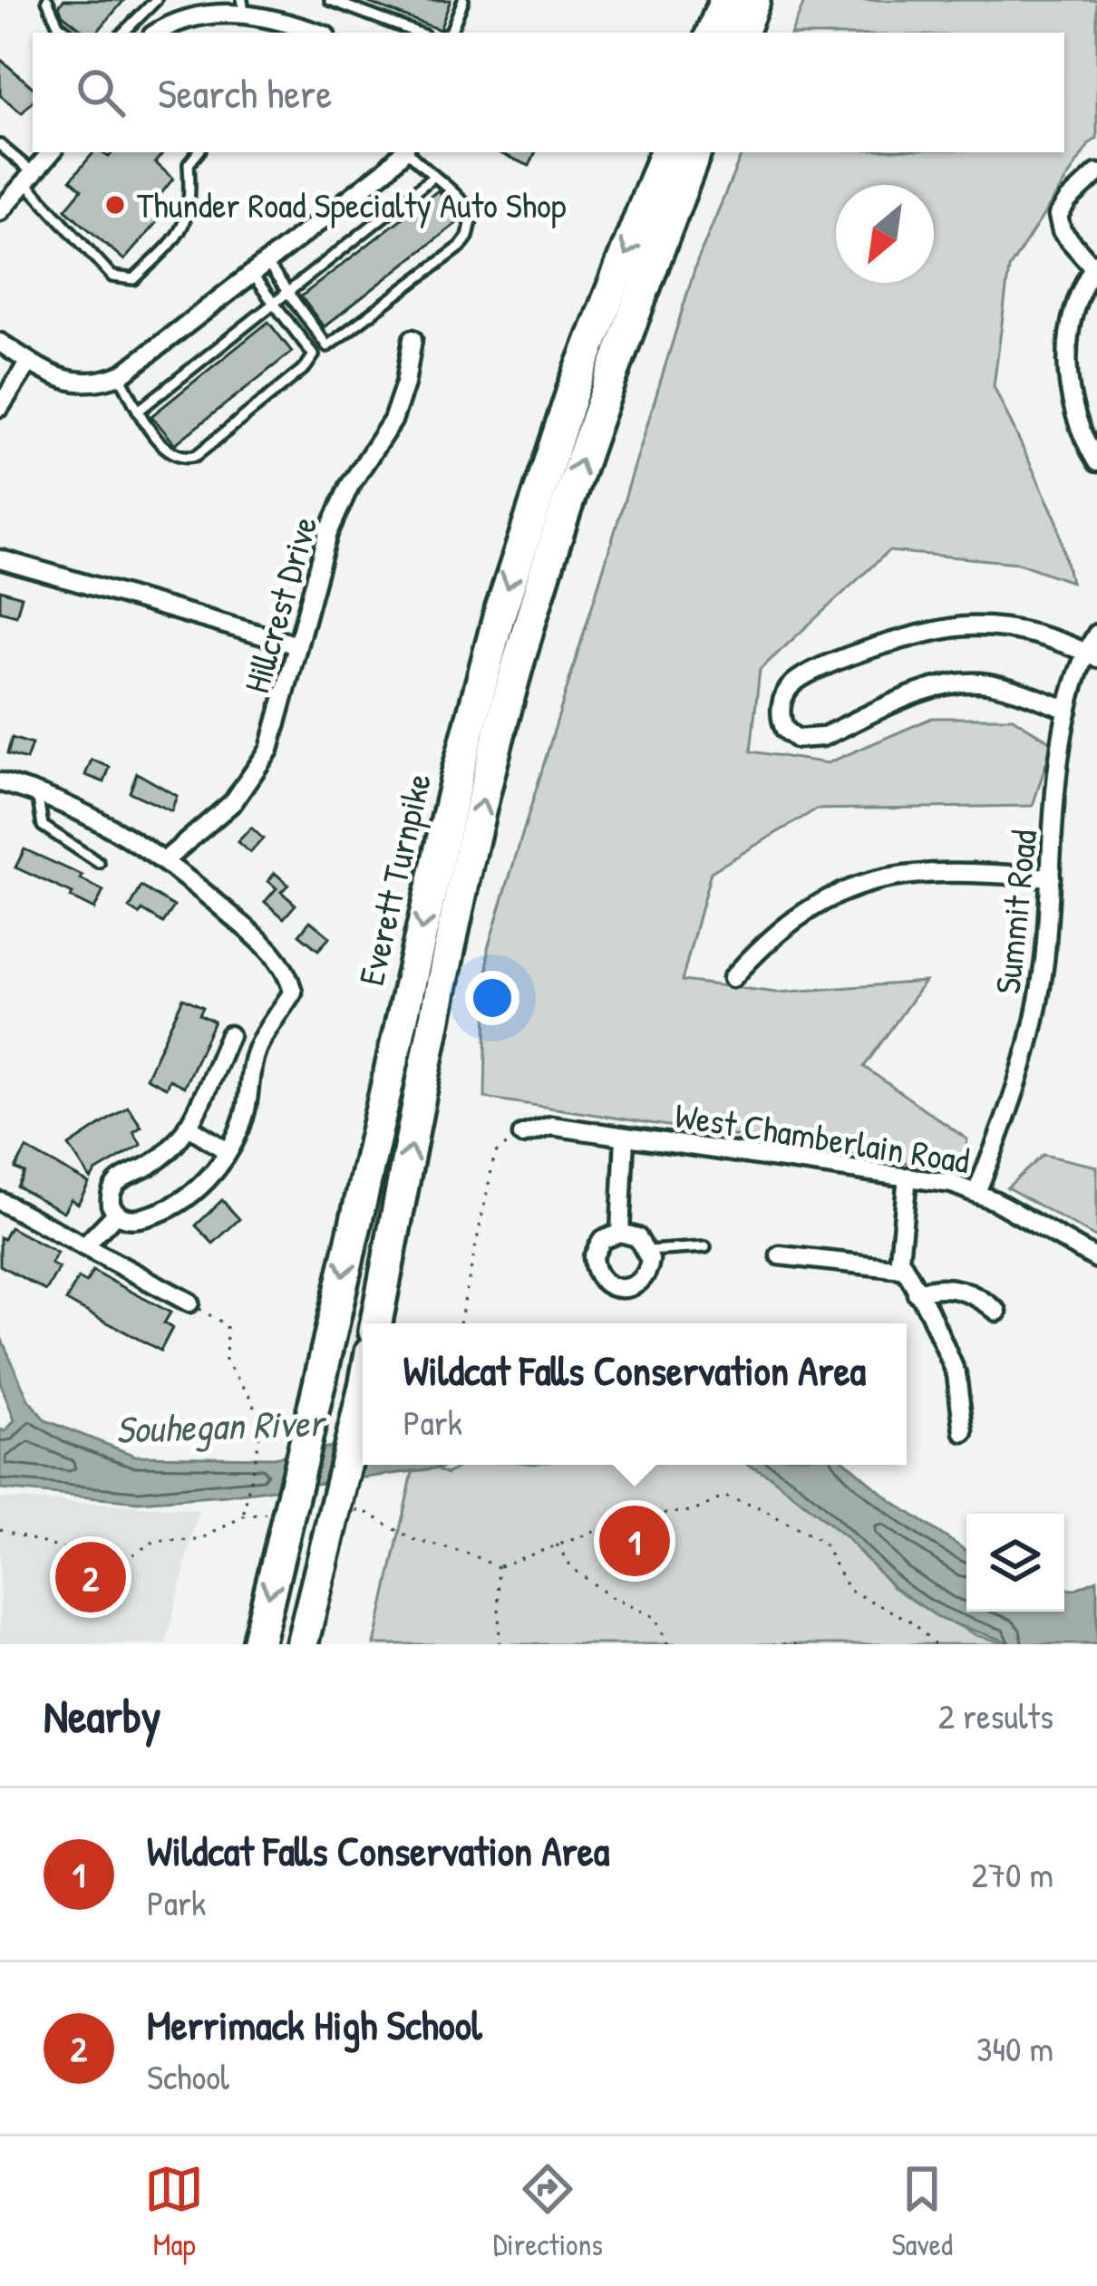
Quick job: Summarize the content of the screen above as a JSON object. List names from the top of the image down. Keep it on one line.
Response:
{"streets":{"highway":["Everett Turnpike"],"street":["Hillcrest Drive","Summit Road","West Chamberlain Road"]},"crossings":[["Summit Road","West Chamberlain Road"]],"water":["Souhegan River"],"places":["Thunder Road Specialty Auto Shop"],"north":"bottom left","page":{"search":"Search here","popup":["Wildcat Falls Conservation Area","Park"],"pins":["1","2"],"heading":["Nearby","2 results"],"list":[{"mark":"1","name":"Wildcat Falls Conservation Area","note":"Park","value":"270 m"},{"mark":"2","name":"Merrimack High School","note":"School","value":"340 m"}],"nav":["Map","Directions","Saved"]}}
